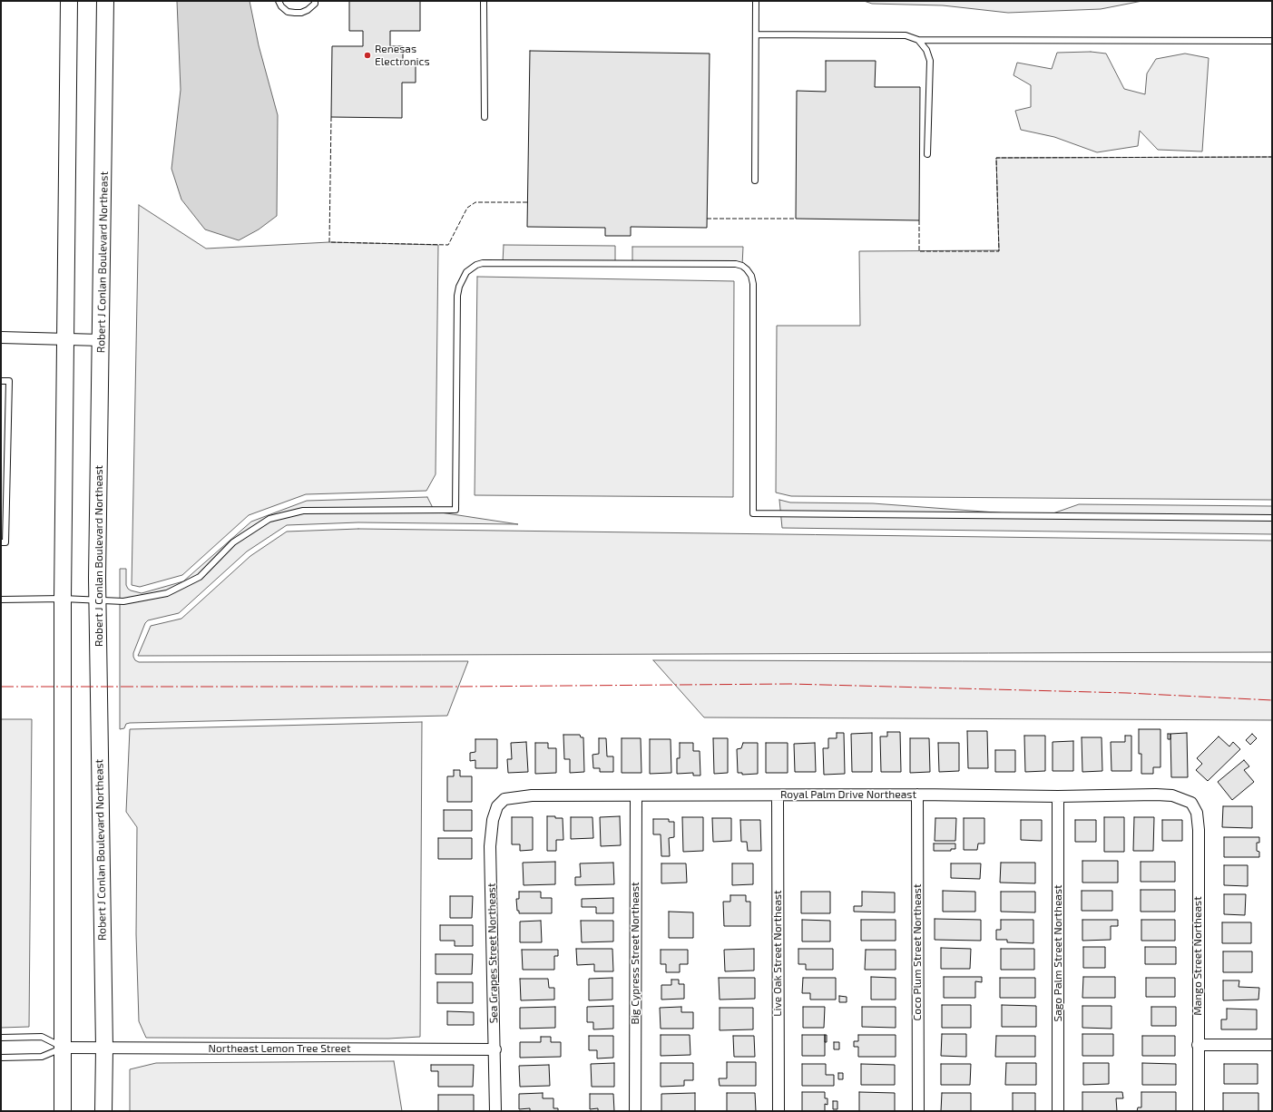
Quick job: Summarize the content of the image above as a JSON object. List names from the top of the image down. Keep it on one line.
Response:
{"streets":{"main road":["Robert J Conlan Boulevard Northeast"],"street":["Royal Palm Drive Northeast","Coco Plum Street Northeast","Sea Grapes Street Northeast","Big Cypress Street Northeast","Live Oak Street Northeast","Sago Palm Street Northeast","Mango Street Northeast","Northeast Lemon Tree Street"]},"crossings":[["Robert J Conlan Boulevard Northeast","Northeast Lemon Tree Street"],["Royal Palm Drive Northeast","Coco Plum Street Northeast"],["Royal Palm Drive Northeast","Sea Grapes Street Northeast"],["Royal Palm Drive Northeast","Big Cypress Street Northeast"],["Royal Palm Drive Northeast","Live Oak Street Northeast"],["Royal Palm Drive Northeast","Sago Palm Street Northeast"],["Royal Palm Drive Northeast","Mango Street Northeast"],["Sea Grapes Street Northeast","Northeast Lemon Tree Street"]],"places":["Renesas Electronics"]}
